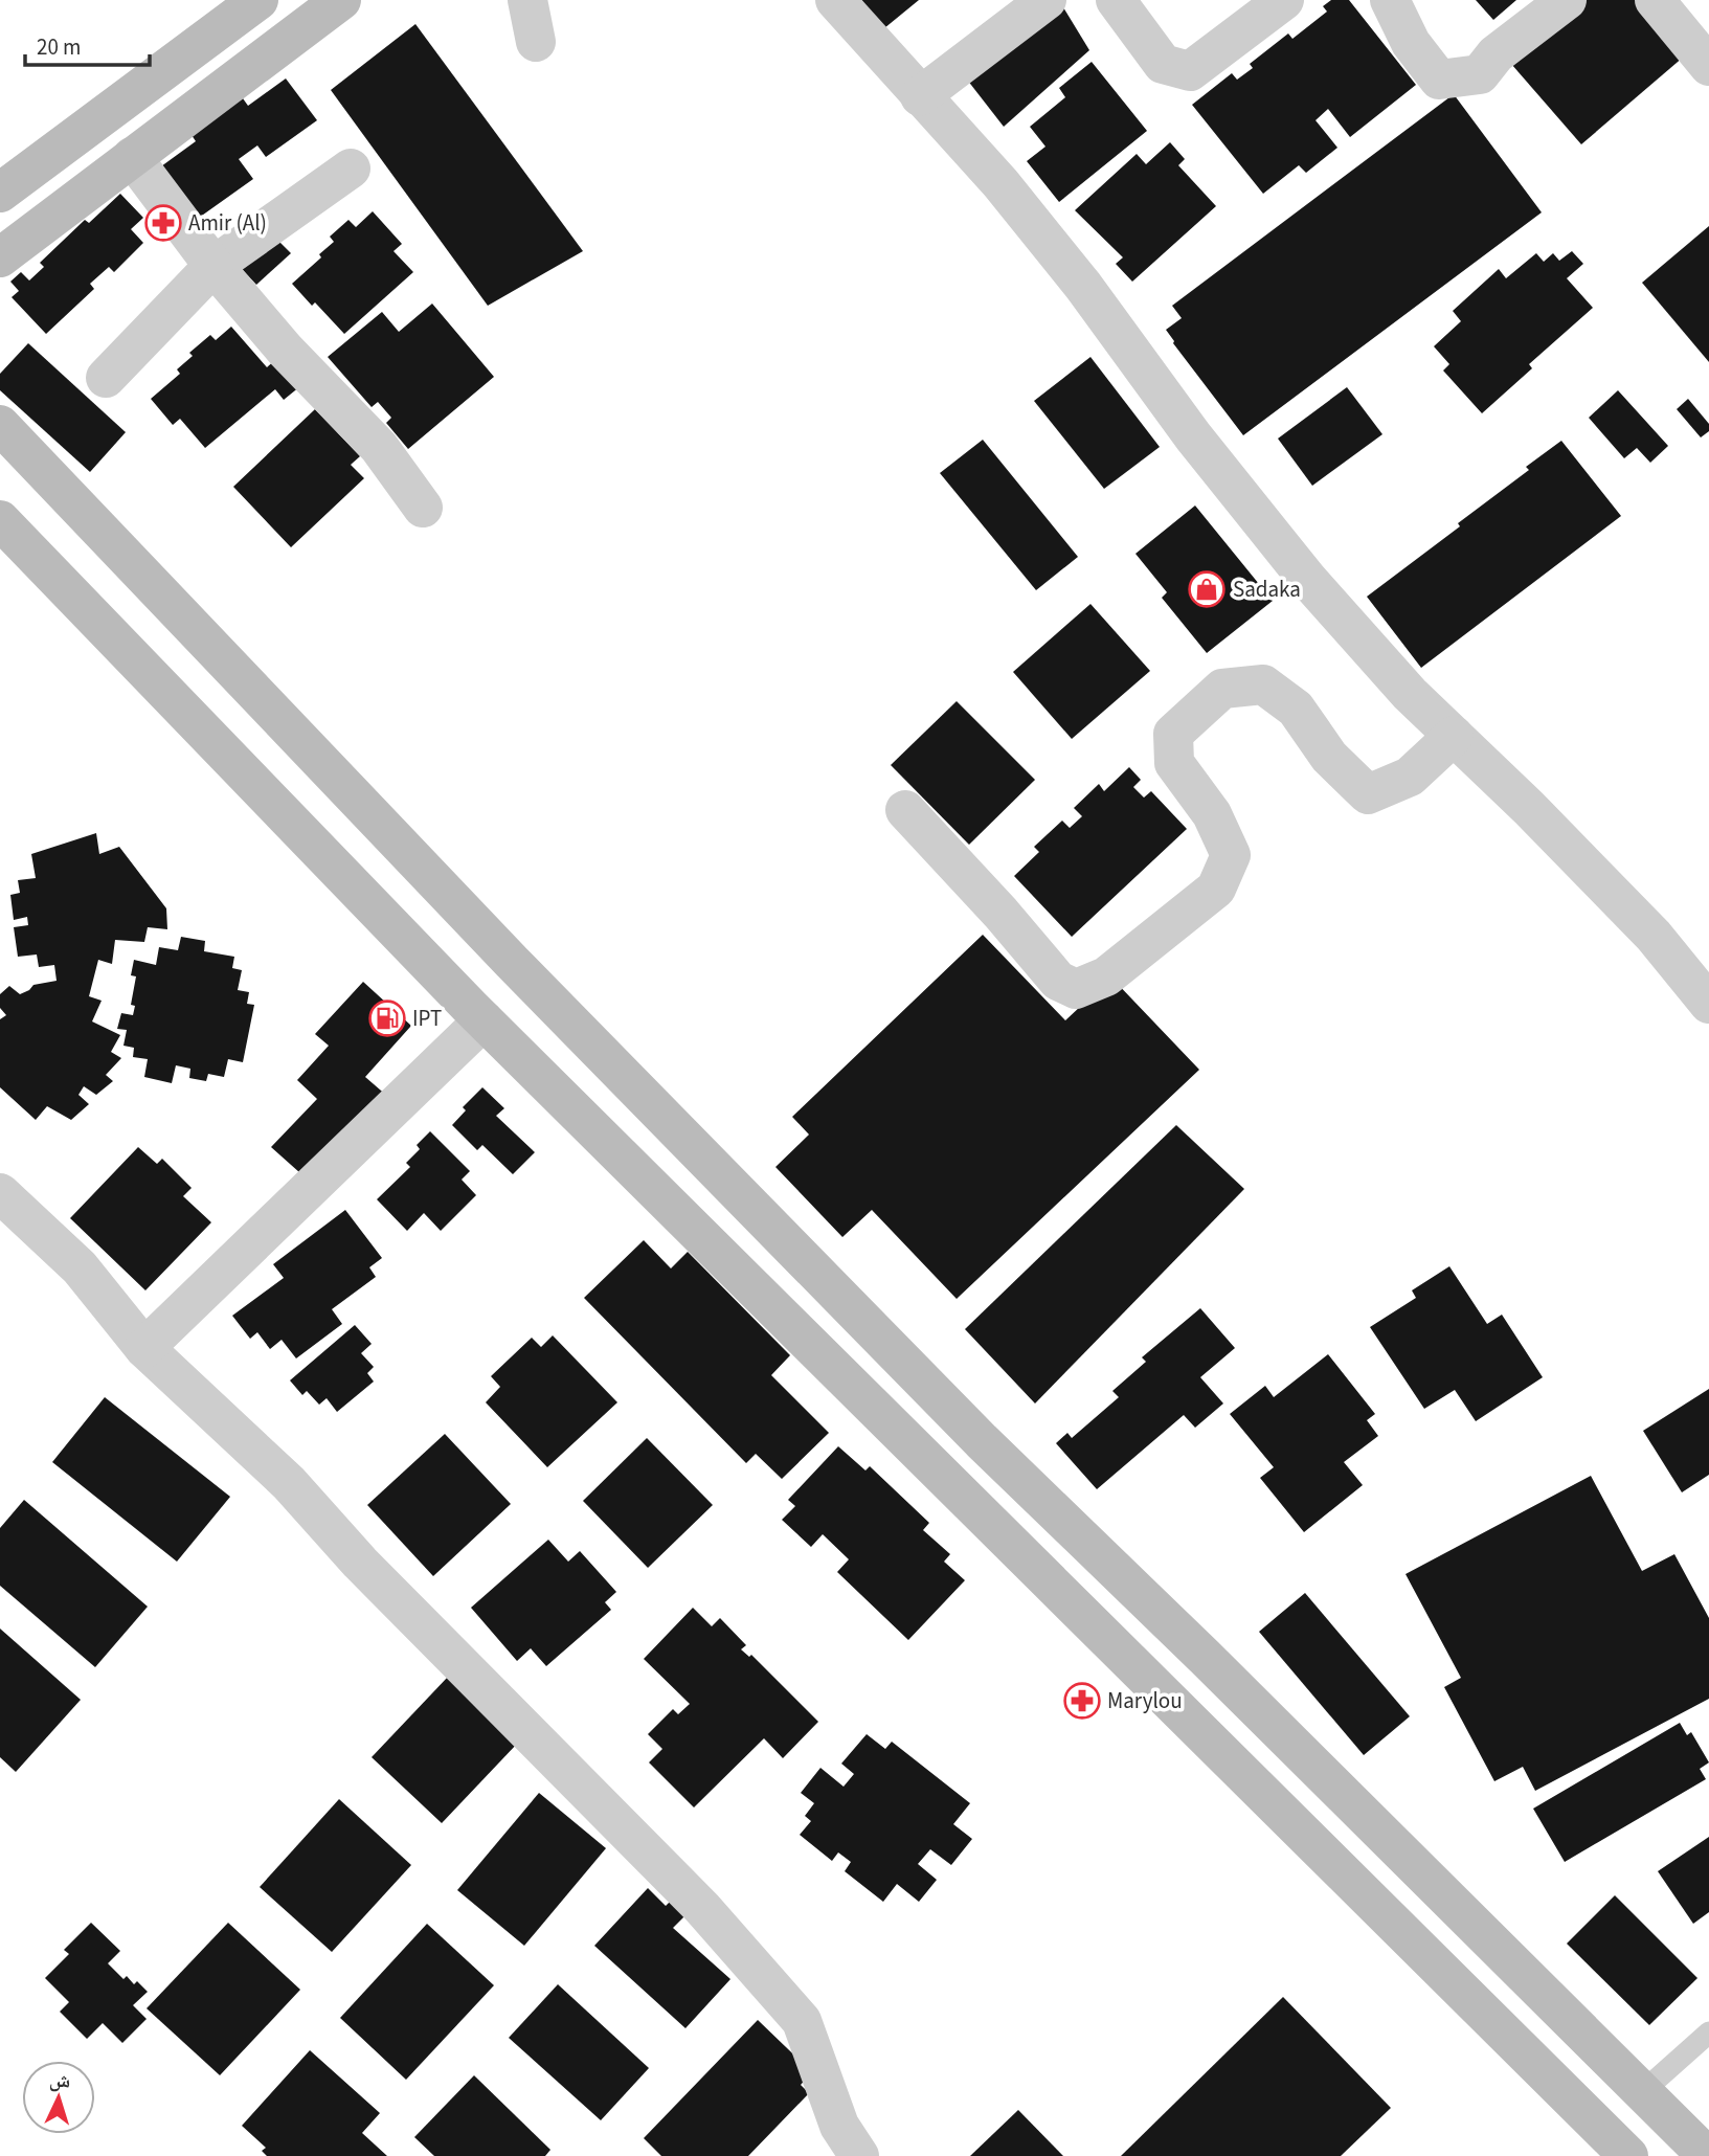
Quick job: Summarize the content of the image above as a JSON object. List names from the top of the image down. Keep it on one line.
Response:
{"places":{"pharmacy":["Amir (Al)","Marylou"],"shop":["Sadaka"],"fuel station":["IPT"]},"scale_bar":"20 m","north":"top"}
